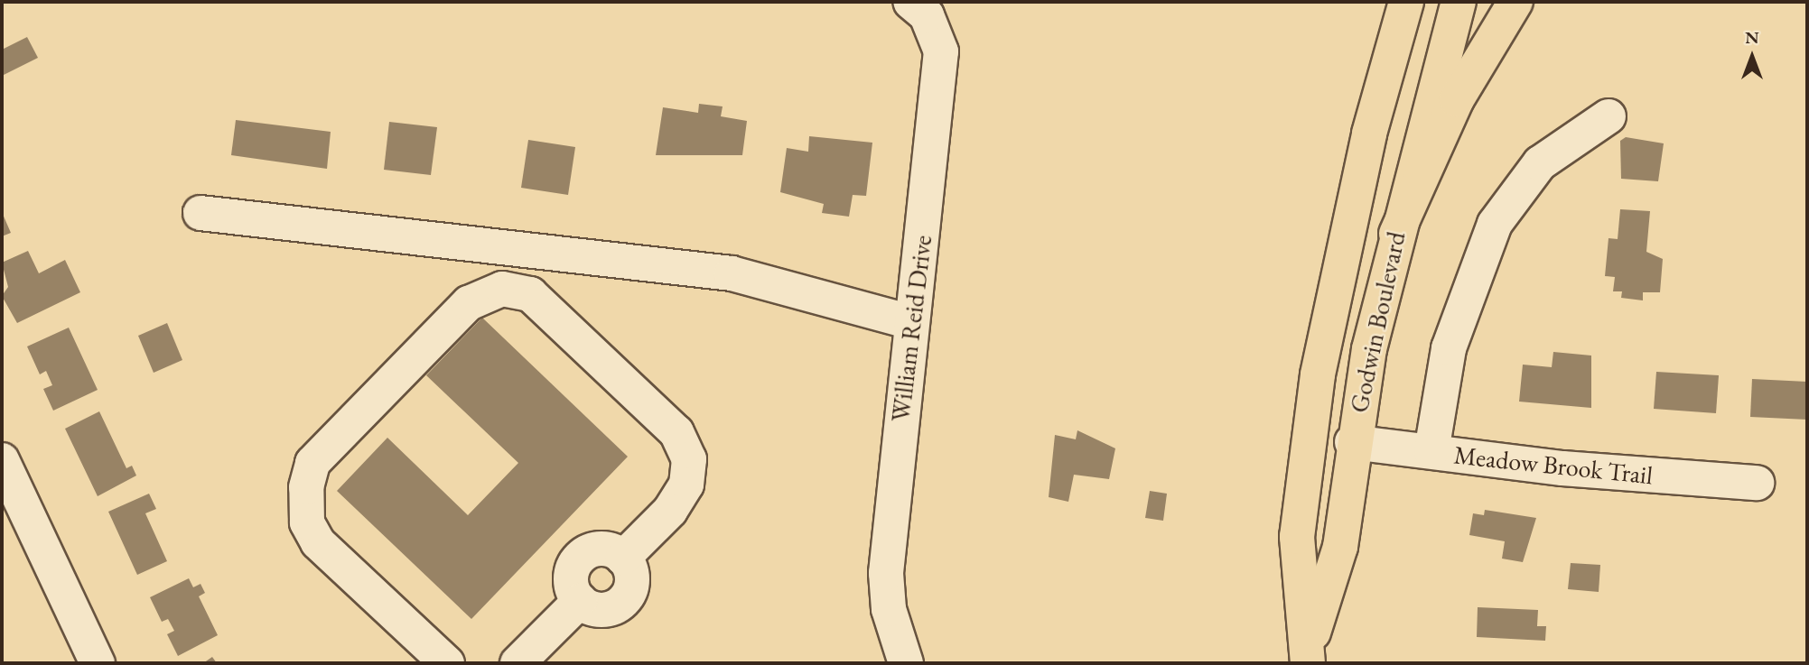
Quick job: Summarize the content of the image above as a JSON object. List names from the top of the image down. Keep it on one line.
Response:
{"streets":{"main road":["Godwin Boulevard"],"street":["William Reid Drive","Meadow Brook Trail"]},"crossings":[["Godwin Boulevard","Meadow Brook Trail"]],"north":"top"}
